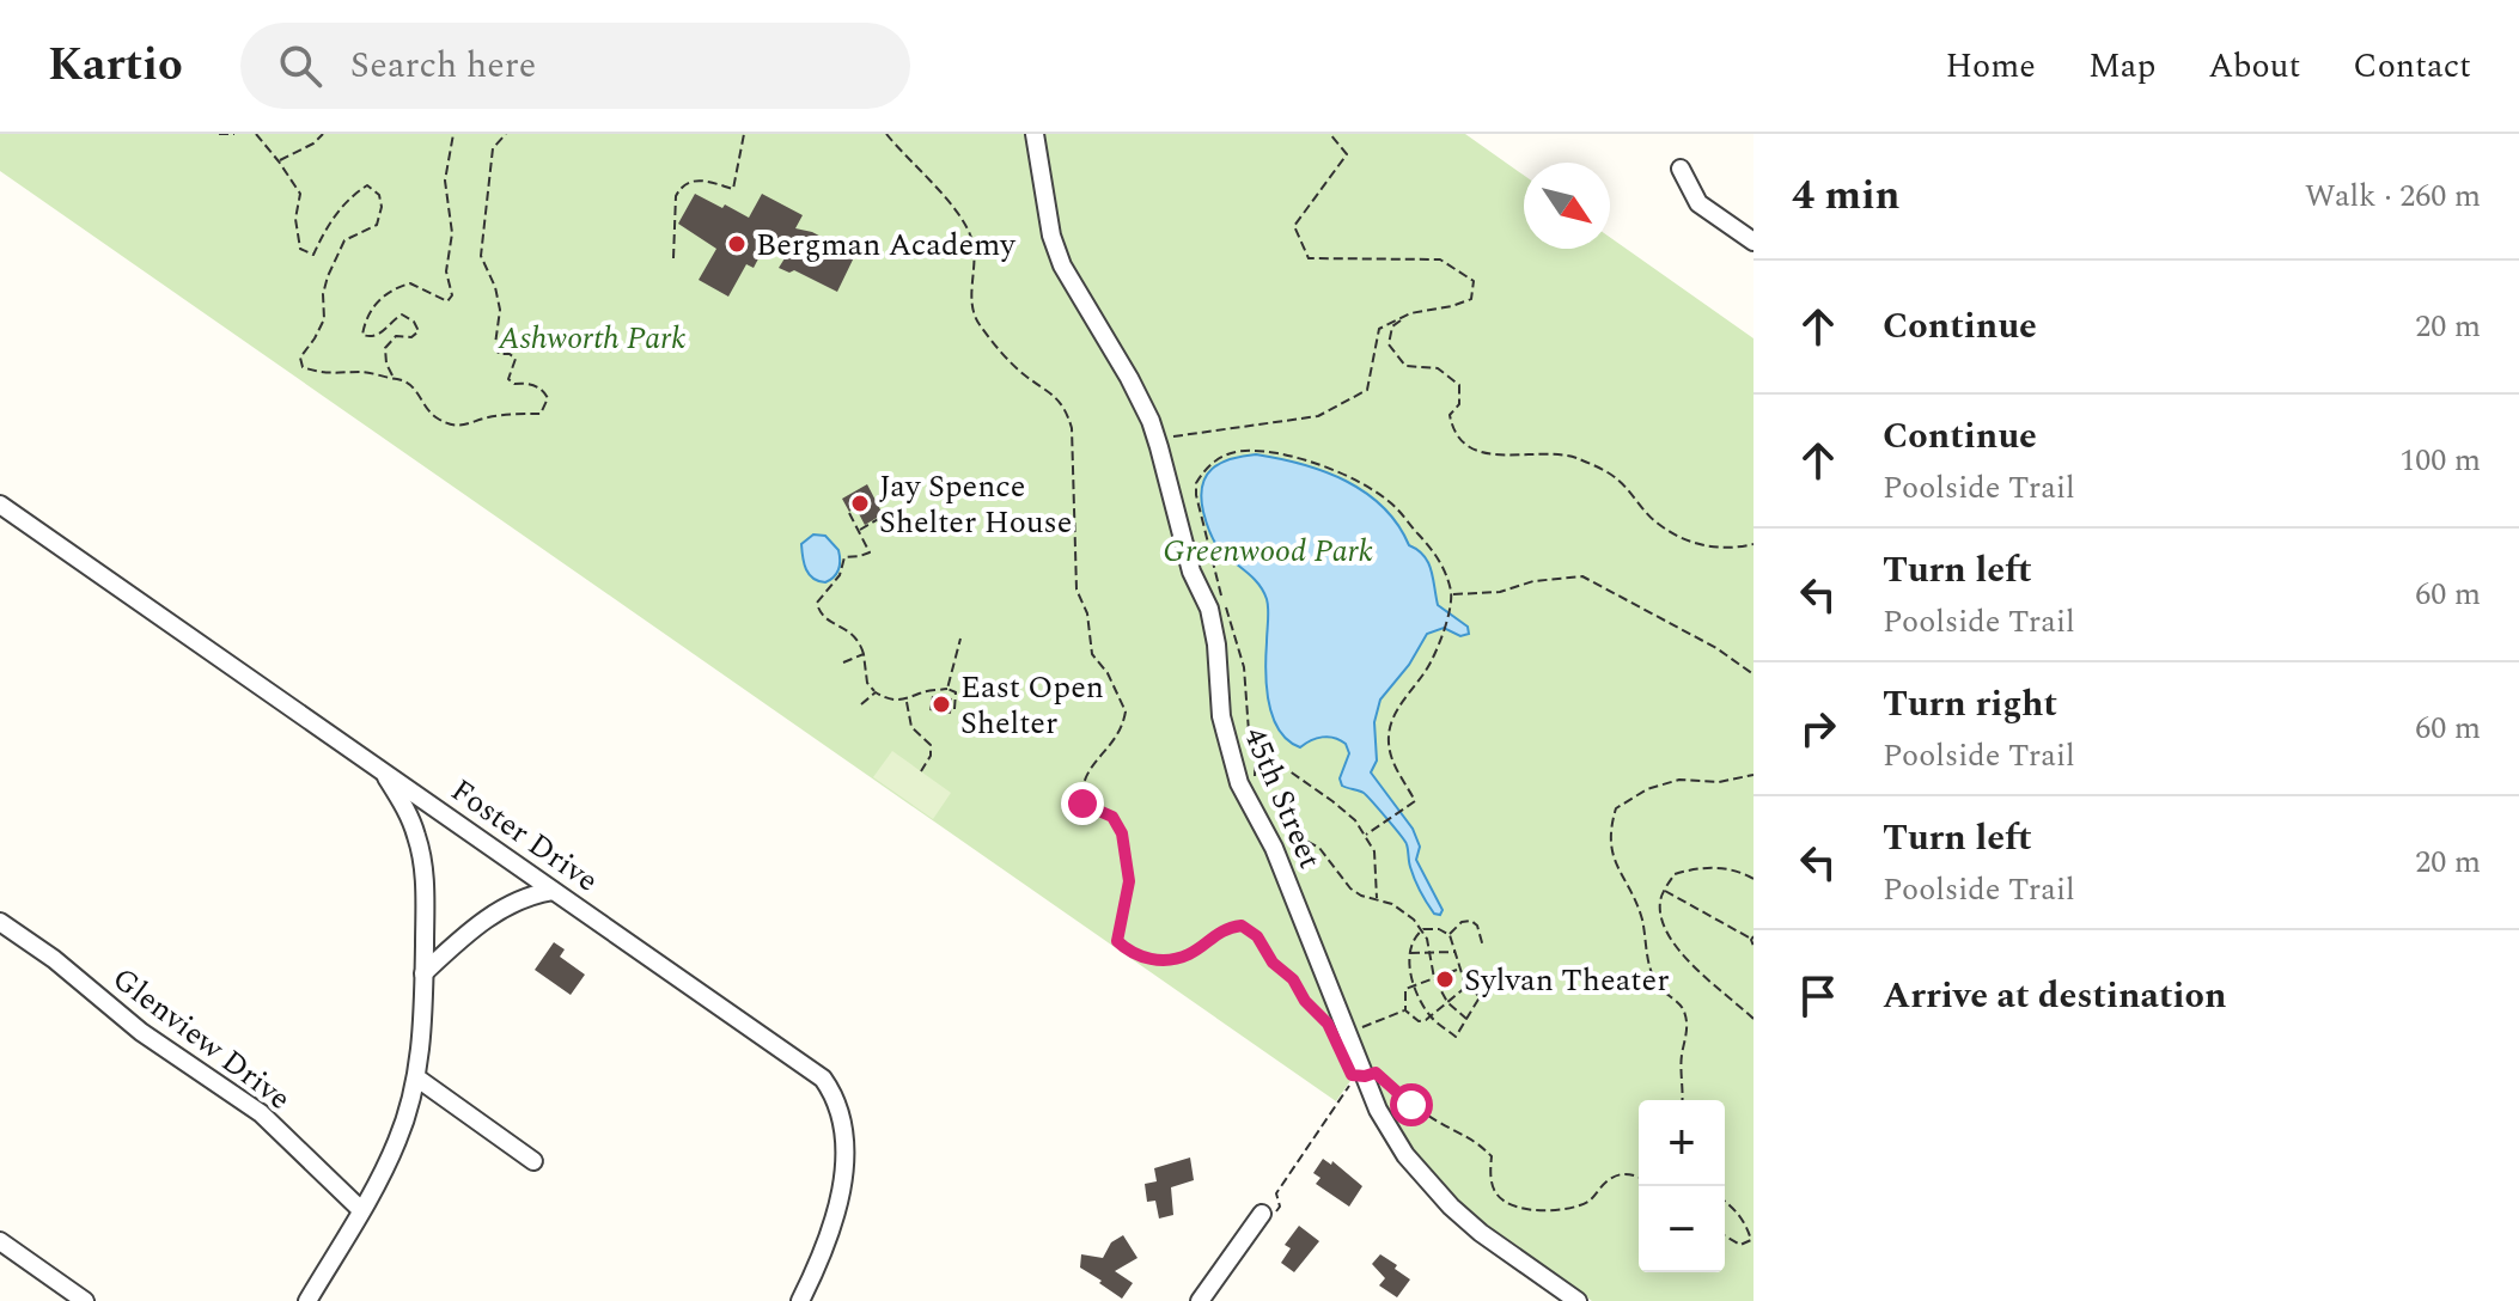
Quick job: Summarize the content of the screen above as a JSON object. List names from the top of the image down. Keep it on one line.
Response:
{"streets":{"street":["45th Street","Foster Drive","Glenview Drive"]},"parks":["Ashworth Park","Greenwood Park"],"places":["Bergman Academy","Jay Spence Shelter House","East Open Shelter","Sylvan Theater"],"north":"bottom right","page":{"header":"Kartio","search":"Search here","nav":["Home","Map","About","Contact"],"heading":["4 min","Walk · 260 m"],"list":[["Continue","20 m"],["Continue","Poolside Trail","100 m"],["Turn left","Poolside Trail","60 m"],["Turn right","Poolside Trail","60 m"],["Turn left","Poolside Trail","20 m"],"Arrive at destination"],"map_buttons":["+","−"]}}
